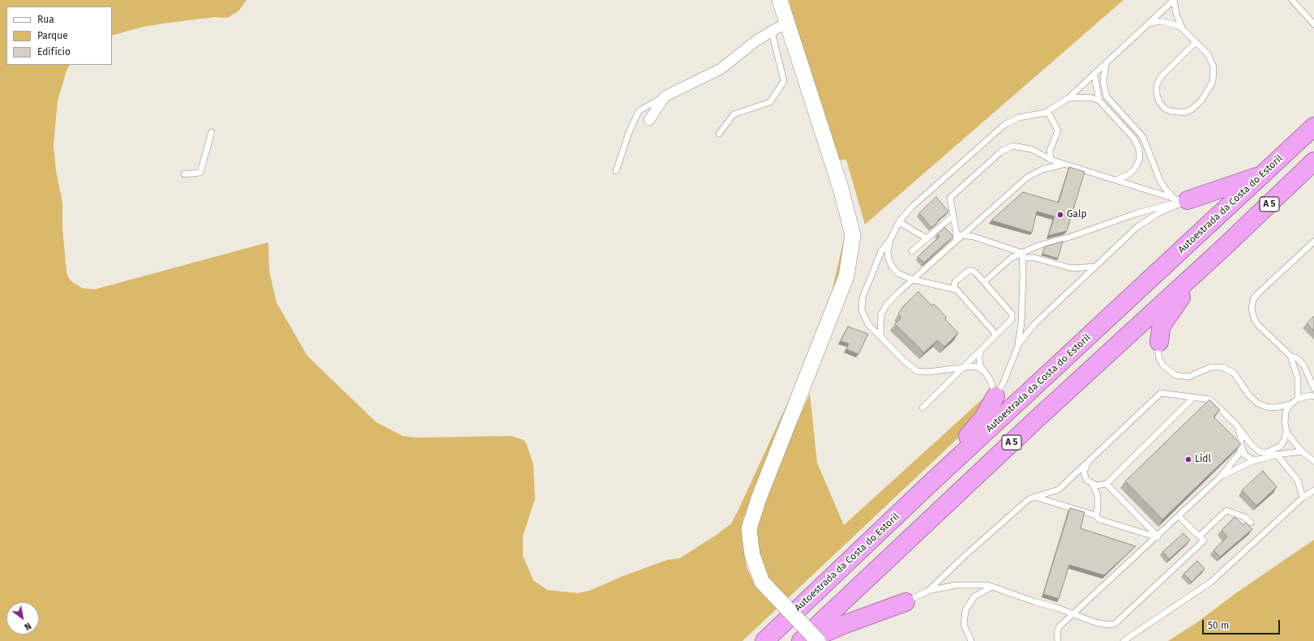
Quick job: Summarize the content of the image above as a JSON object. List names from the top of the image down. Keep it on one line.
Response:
{"streets":{"highway":["Autoestrada da Costa do Estoril","A 5"]},"places":["Galp","Lidl"],"legend":["Rua","Parque","Edifício"],"scale_bar":"50 m","north":"bottom right"}
